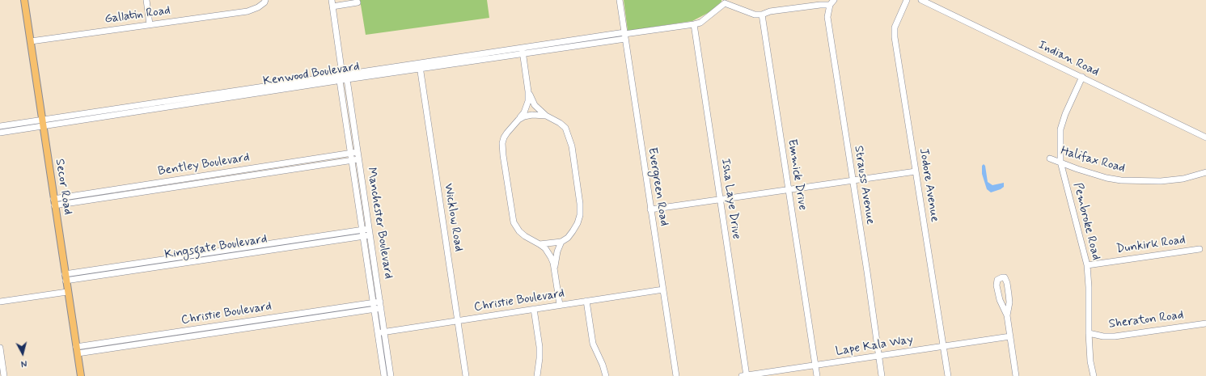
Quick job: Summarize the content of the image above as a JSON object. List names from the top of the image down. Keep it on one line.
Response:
{"streets":{"main road":["Secor Road"],"street":["Gallatin Road","Indian Road","Kenwood Boulevard","Halifax Road","Bentley Boulevard","Emmick Drive","Strauss Avenue","Jodore Avenue","Evergreen Road","Isha Laye Drive","Wicklow Road","Pembroke Road","Manchester Boulevard","Dunkirk Road","Kingsgate Boulevard","Christie Boulevard","Sheraton Road","Lape Kala Way"]},"crossings":[["Gallatin Road","Secor Road"],["Indian Road","Pembroke Road"],["Kenwood Boulevard","Secor Road"],["Kenwood Boulevard","Evergreen Road"],["Kenwood Boulevard","Wicklow Road"],["Kenwood Boulevard","Manchester Boulevard"],["Halifax Road","Pembroke Road"],["Bentley Boulevard","Secor Road"],["Bentley Boulevard","Manchester Boulevard"],["Emmick Drive","Lape Kala Way"],["Strauss Avenue","Lape Kala Way"],["Jodore Avenue","Lape Kala Way"],["Secor Road","Kingsgate Boulevard"],["Secor Road","Christie Boulevard"],["Evergreen Road","Christie Boulevard"],["Isha Laye Drive","Lape Kala Way"],["Wicklow Road","Christie Boulevard"],["Pembroke Road","Dunkirk Road"],["Pembroke Road","Sheraton Road"],["Manchester Boulevard","Kingsgate Boulevard"],["Manchester Boulevard","Christie Boulevard"]],"north":"bottom"}
